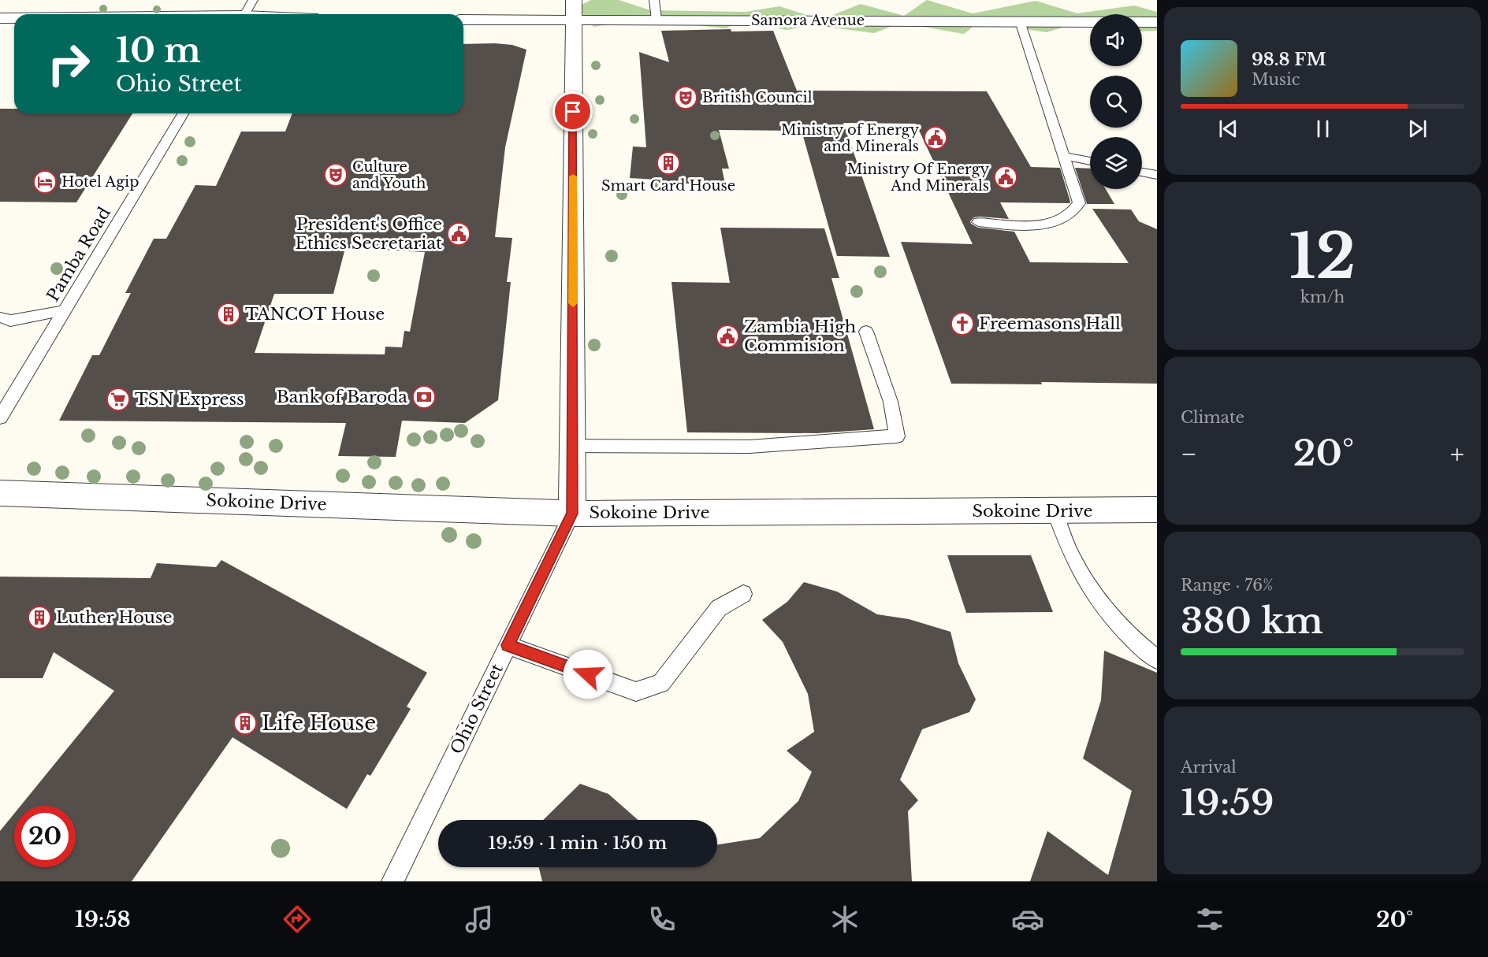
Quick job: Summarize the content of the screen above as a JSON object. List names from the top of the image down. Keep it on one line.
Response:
{"streets":{"street":["Samora Avenue","Sokoine Drive","Ohio Street"],"lane":["Pamba Road"]},"crossings":[["Samora Avenue","Ohio Street"],["Sokoine Drive","Ohio Street"]],"places":{"theatre":["British Council","Culture and Youth"],"public building":["Ministry of Energy and Minerals","Ministry Of Energy And Minerals","President's Office Ethics Secretariat","Zambia High Commision"],"building":["Smart Card House","TANCOT House","Luther House","Life House"],"hotel":["Hotel Agip"],"church":["Freemasons Hall"],"bank":["Bank of Baroda"],"supermarket":["TSN Express"]},"page":{"turn":["10 m","Ohio Street"],"song":["98.8 FM","Music"],"tile":[["12","km/h"],"Climate",["Range · 76%","380 km"],["Arrival","19:59"]],"heat":["−","20°","+"],"limit":"20","trip":"19:59 · 1 min · 150 m","tabs":["19:58","20°"]}}
